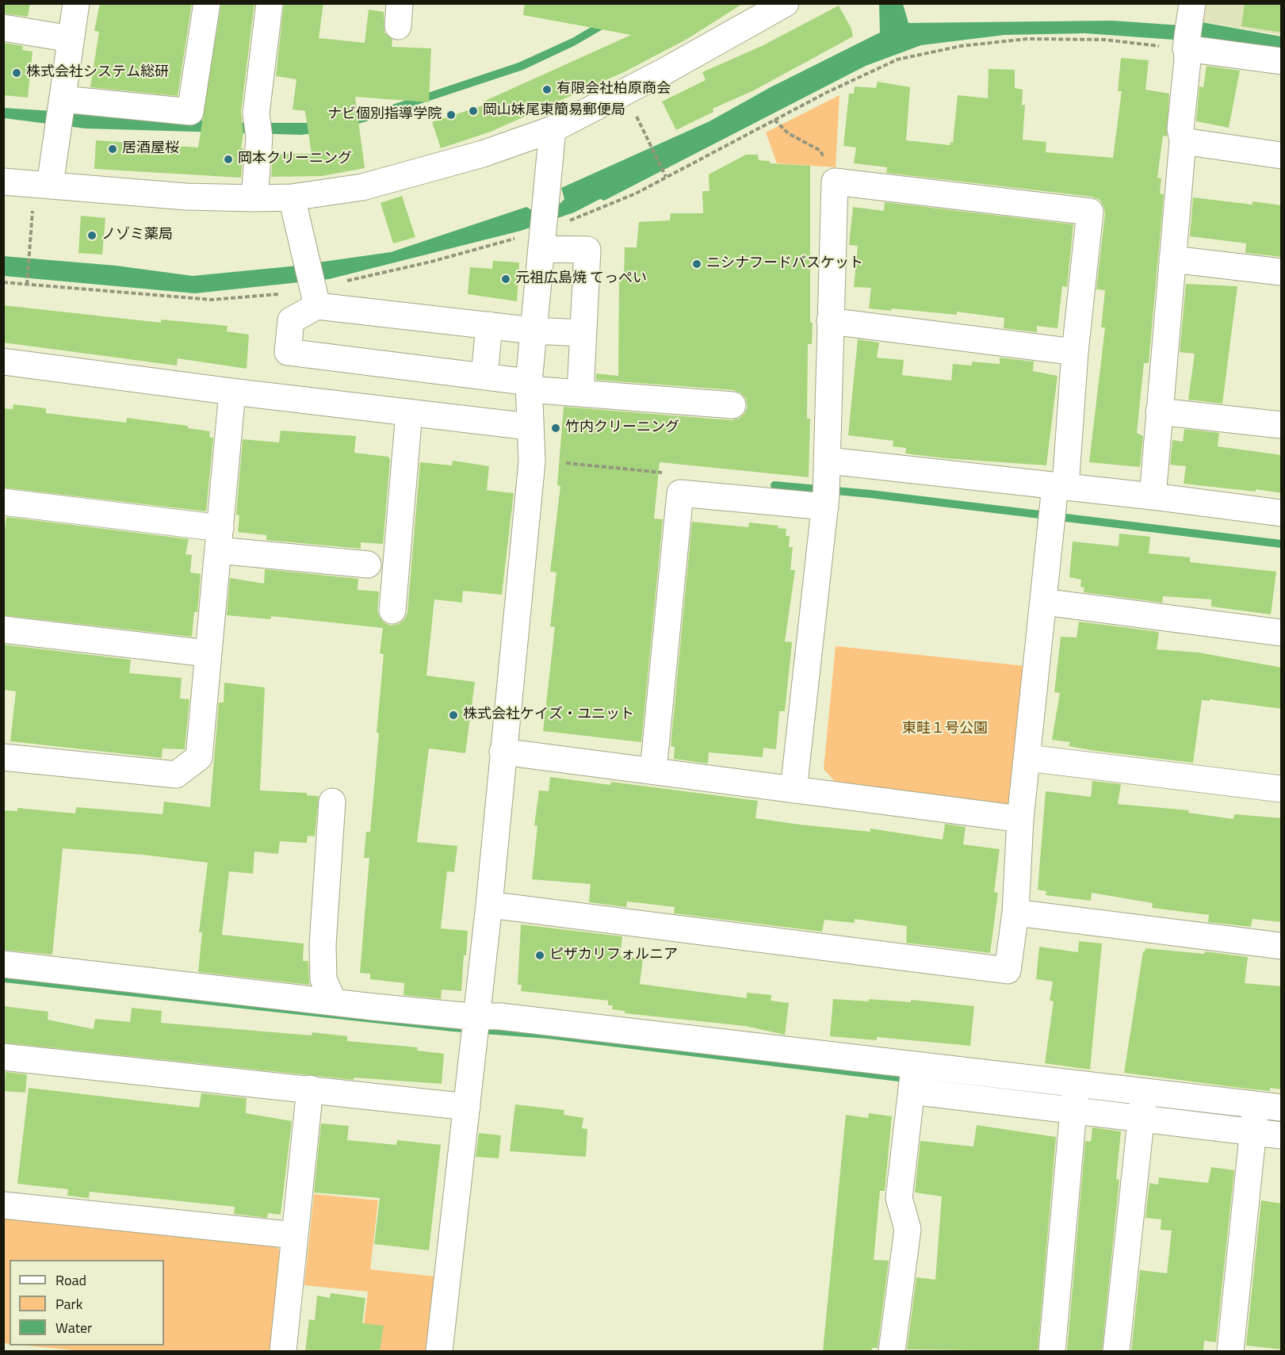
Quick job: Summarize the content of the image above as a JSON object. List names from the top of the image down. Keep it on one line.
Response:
{"parks":["東畦１号公園"],"places":["株式会社システム総研","有限会社柏原商会","岡山妹尾東簡易郵便局","ナビ個別指導学院","居酒屋桜","岡本クリーニング","ノゾミ薬局","ニシナフードバスケット","元祖広島焼 てっぺい","竹内クリーニング","株式会社ケイズ・ユニット","ピザカリフォルニア"],"legend":["Road","Park","Water"]}
